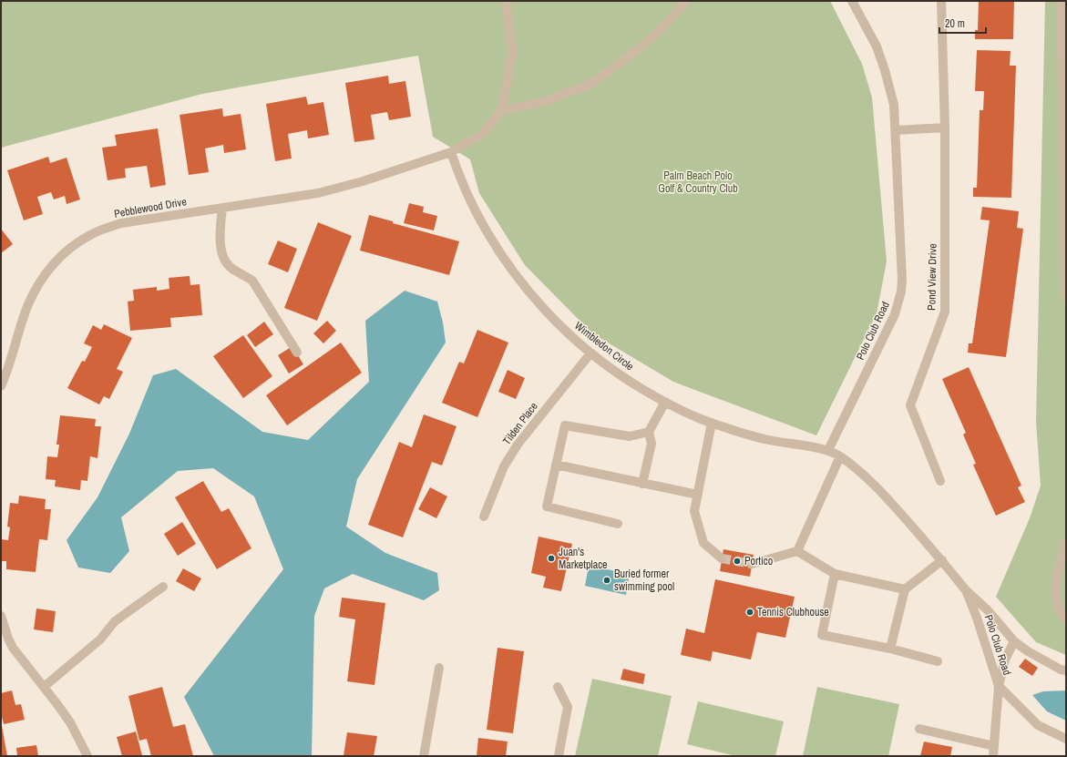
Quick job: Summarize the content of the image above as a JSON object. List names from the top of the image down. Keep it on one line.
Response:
{"streets":{"street":["Pebblewood Drive","Pond View Drive","Polo Club Road","Wimbledon Circle","Tilden Place"]},"crossings":[["Pebblewood Drive","Wimbledon Circle"],["Polo Club Road","Wimbledon Circle"],["Wimbledon Circle","Tilden Place"]],"parks":["Palm Beach Polo Golf & Country Club"],"places":["Juan's Marketplace","Portico","Buried former swimming pool","Tennis Clubhouse"],"scale_bar":"20 m"}
